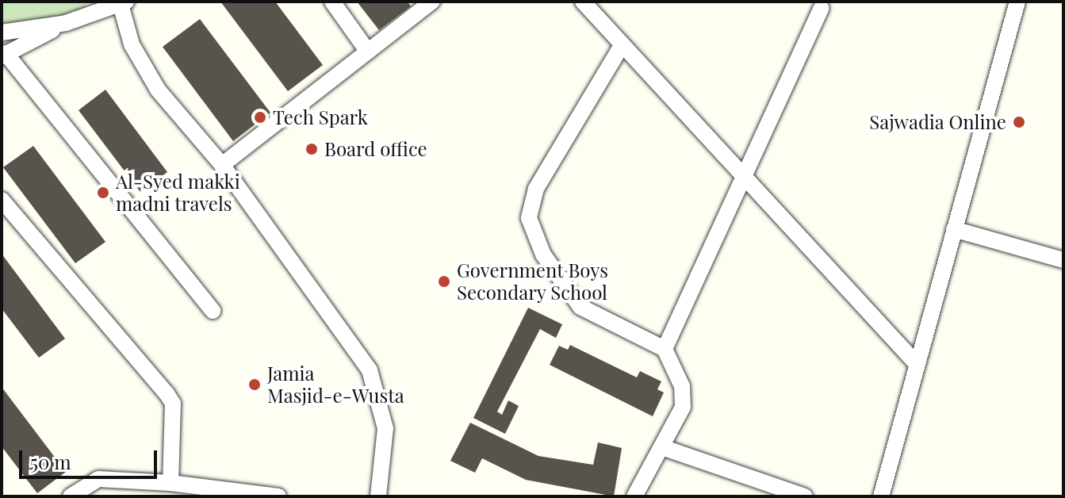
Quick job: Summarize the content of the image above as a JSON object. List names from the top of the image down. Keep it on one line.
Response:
{"places":["Tech Spark","Sajwadia Online","Board office","Al-Syed makki madni travels","Government Boys Secondary School","Jamia Masjid-e-Wusta"],"scale_bar":"50 m"}
